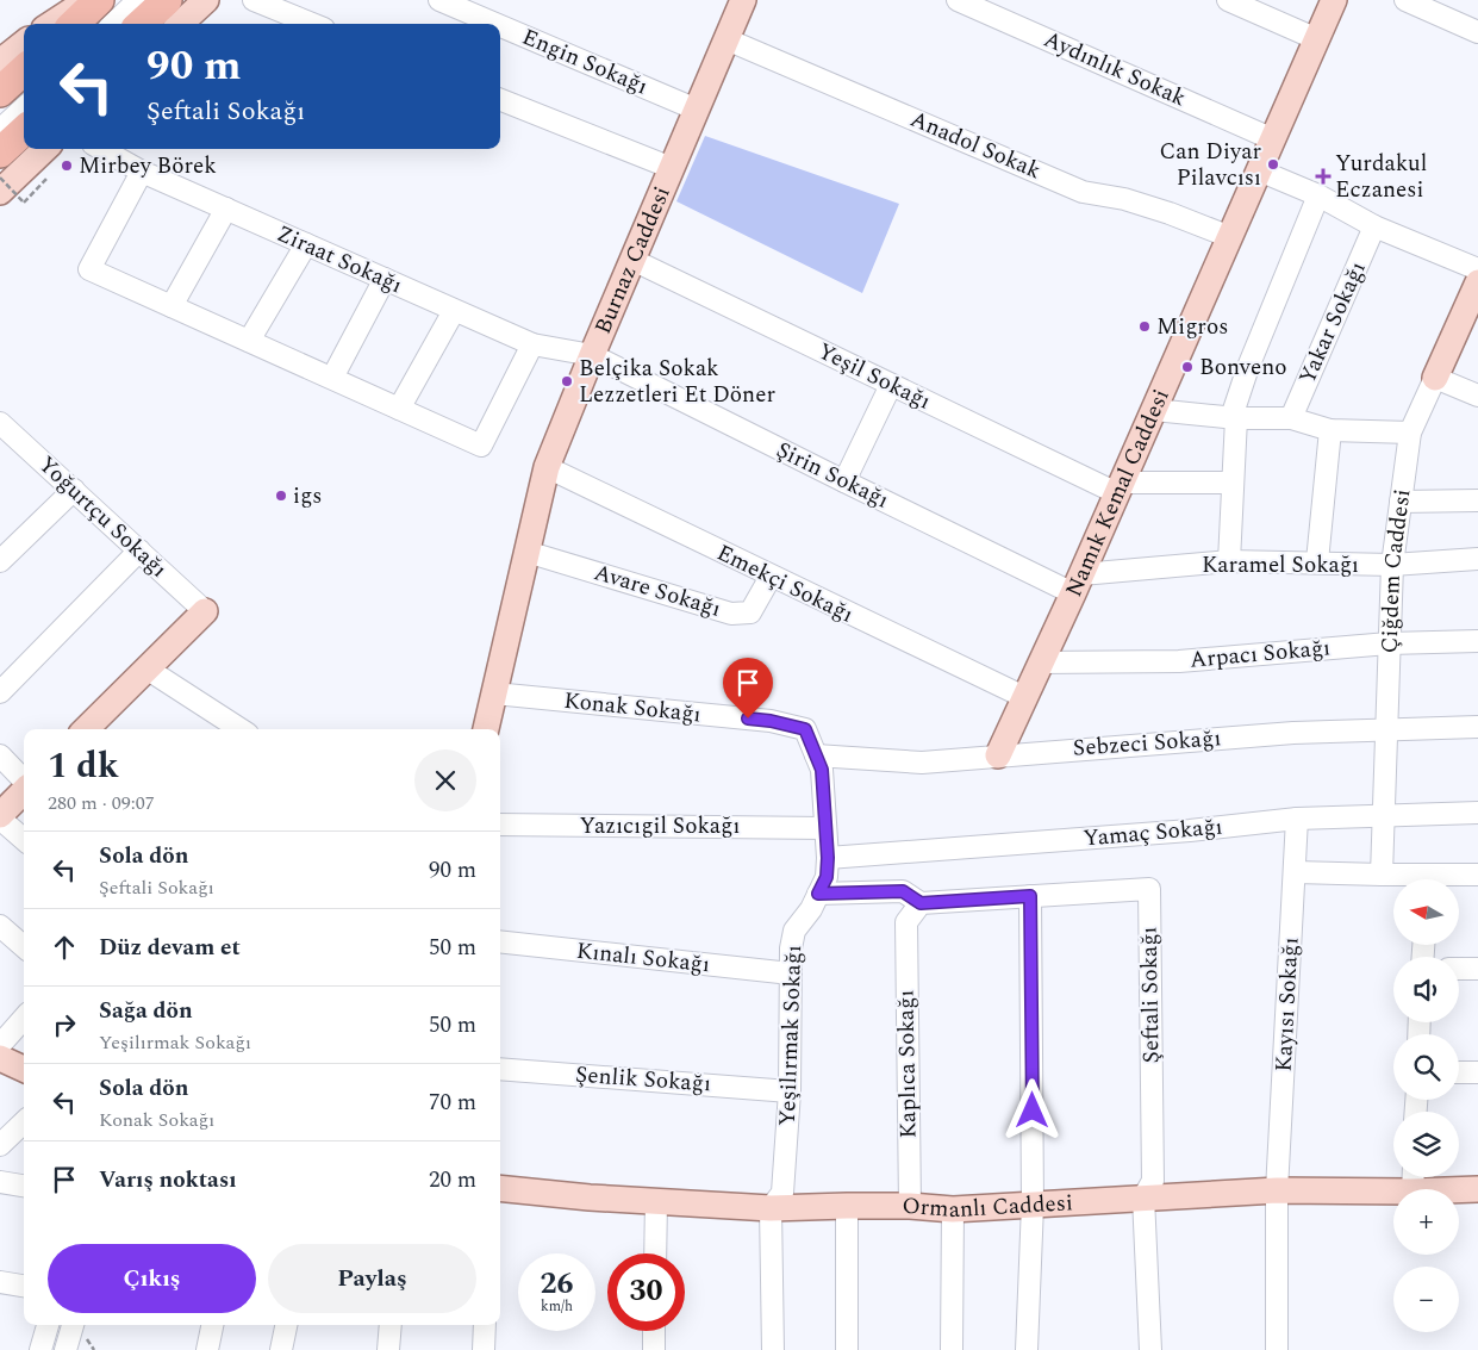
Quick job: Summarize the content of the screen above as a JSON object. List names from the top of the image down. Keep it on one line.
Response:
{"streets":{"main road":["Burnaz Caddesi","Namık Kemal Caddesi","Çiğdem Caddesi","Ormanlı Caddesi"],"street":["Engin Sokağı","Aydınlık Sokak","Anadol Sokak","Ziraat Sokağı","Yakar Sokağı","Yeşil Sokağı","Şirin Sokağı","Yoğurtçu Sokağı","Karamel Sokağı","Emekçi Sokağı","Avare Sokağı","Arpacı Sokağı","Konak Sokağı","Sebzeci Sokağı","Yazıcıgil Sokağı","Yamaç Sokağı","Kınalı Sokağı","Şeftali Sokağı","Kayısı Sokağı","Yeşilırmak Sokağı","Kaplıca Sokağı","Şenlik Sokağı"]},"crossings":[["Engin Sokağı","Burnaz Caddesi"],["Aydınlık Sokak","Namık Kemal Caddesi"],["Anadol Sokak","Burnaz Caddesi"],["Anadol Sokak","Namık Kemal Caddesi"],["Ziraat Sokağı","Burnaz Caddesi"],["Ziraat Sokağı","Şirin Sokağı"],["Burnaz Caddesi","Yeşil Sokağı"],["Burnaz Caddesi","Şirin Sokağı"],["Burnaz Caddesi","Emekçi Sokağı"],["Burnaz Caddesi","Avare Sokağı"],["Burnaz Caddesi","Konak Sokağı"],["Yeşil Sokağı","Namık Kemal Caddesi"],["Şirin Sokağı","Namık Kemal Caddesi"],["Şirin Sokağı","Karamel Sokağı"],["Namık Kemal Caddesi","Karamel Sokağı"],["Namık Kemal Caddesi","Emekçi Sokağı"],["Namık Kemal Caddesi","Arpacı Sokağı"],["Namık Kemal Caddesi","Sebzeci Sokağı"],["Karamel Sokağı","Çiğdem Caddesi"],["Çiğdem Caddesi","Arpacı Sokağı"],["Çiğdem Caddesi","Sebzeci Sokağı"],["Çiğdem Caddesi","Yamaç Sokağı"],["Emekçi Sokağı","Avare Sokağı"],["Konak Sokağı","Yeşilırmak Sokağı"],["Sebzeci Sokağı","Yeşilırmak Sokağı"],["Yazıcıgil Sokağı","Yeşilırmak Sokağı"],["Yamaç Sokağı","Kayısı Sokağı"],["Yamaç Sokağı","Yeşilırmak Sokağı"],["Kınalı Sokağı","Yeşilırmak Sokağı"],["Şeftali Sokağı","Kaplıca Sokağı"],["Şeftali Sokağı","Ormanlı Caddesi"],["Kayısı Sokağı","Ormanlı Caddesi"],["Yeşilırmak Sokağı","Şenlik Sokağı"],["Yeşilırmak Sokağı","Ormanlı Caddesi"],["Kaplıca Sokağı","Ormanlı Caddesi"]],"places":{"other":["Can Diyar Pilavcısı","Mirbey Börek","Migros","Bonveno","Belçika Sokak Lezzetleri Et Döner","igs"],"health":["Yurdakul Eczanesi"]},"north":"left","page":{"turn":["90 m","Şeftali Sokağı"],"heading":["1 dk","280 m · 09:07"],"list":[{"name":"Sola dön","note":"Şeftali Sokağı","value":"90 m"},{"name":"Düz devam et","value":"50 m"},{"name":"Sağa dön","note":"Yeşilırmak Sokağı","value":"50 m"},{"name":"Sola dön","note":"Konak Sokağı","value":"70 m"},{"name":"Varış noktası","value":"20 m"}],"map_buttons":["+","−"],"buttons":["Çıkış","Paylaş"],"speed":"26 km/h","limit":"30"}}
